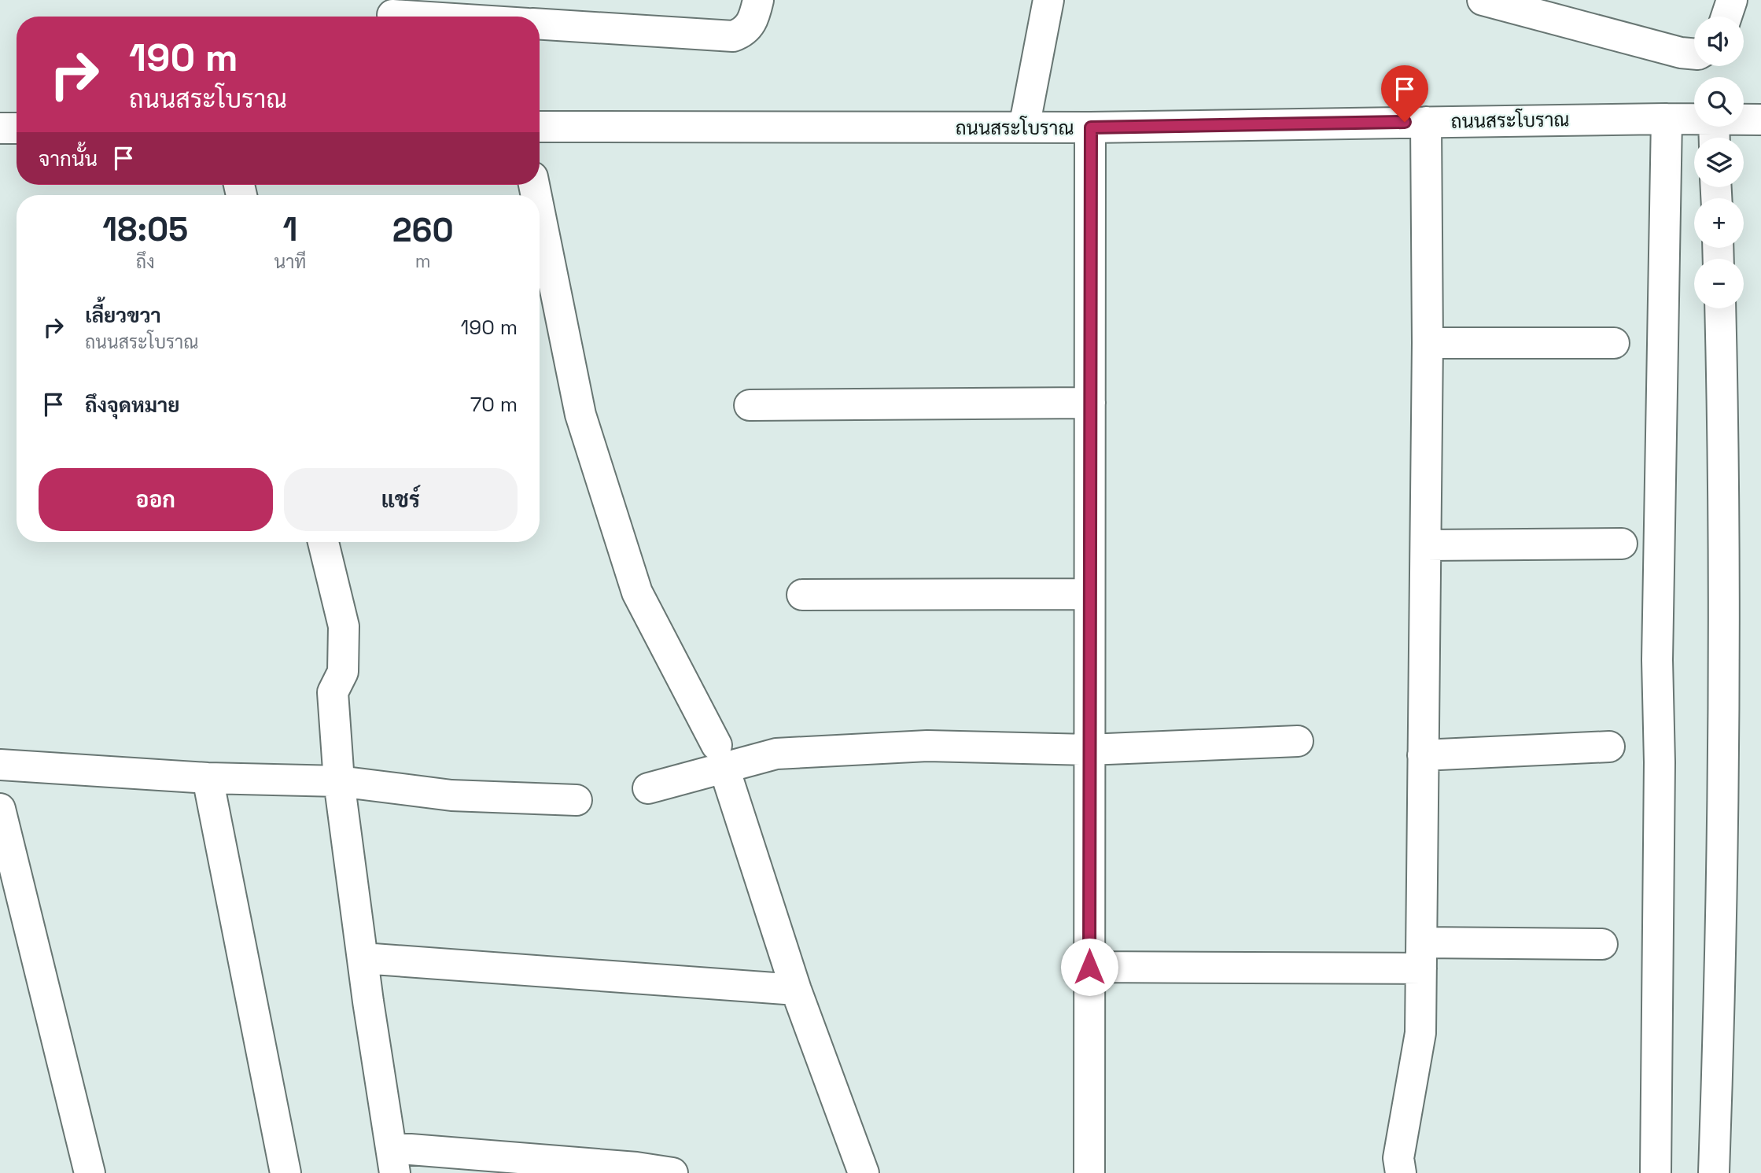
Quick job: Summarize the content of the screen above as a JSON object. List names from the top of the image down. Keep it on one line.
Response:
{"streets":{"street":["ถนนสระโบราณ"]},"page":{"map_buttons":["+","−"],"turn":["190 m","ถนนสระโบราณ"],"then":"จากนั้น","eta":["18:05","ถึง","1","นาที","260","m"],"list":[{"name":"เลี้ยวขวา","note":"ถนนสระโบราณ","value":"190 m"},{"name":"ถึงจุดหมาย","value":"70 m"}],"buttons":["ออก","แชร์"]}}
